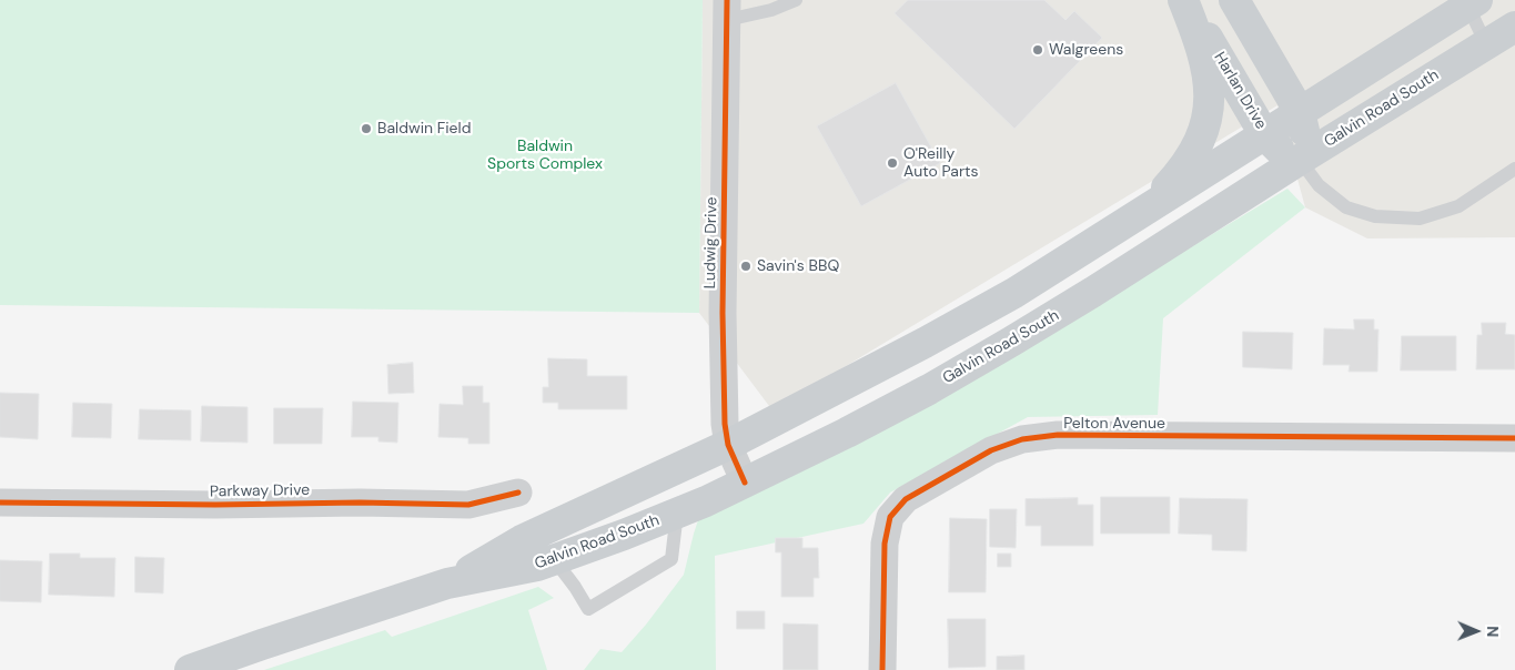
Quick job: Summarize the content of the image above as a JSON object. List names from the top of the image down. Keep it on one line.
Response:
{"streets":{"main road":["Harlan Drive","Galvin Road South"],"street":["Ludwig Drive","Pelton Avenue","Parkway Drive"]},"crossings":[["Harlan Drive","Galvin Road South"],["Galvin Road South","Ludwig Drive"]],"parks":["Baldwin Sports Complex"],"places":["Walgreens","Baldwin Field","O'Reilly Auto Parts","Savin's BBQ"],"north":"right"}
